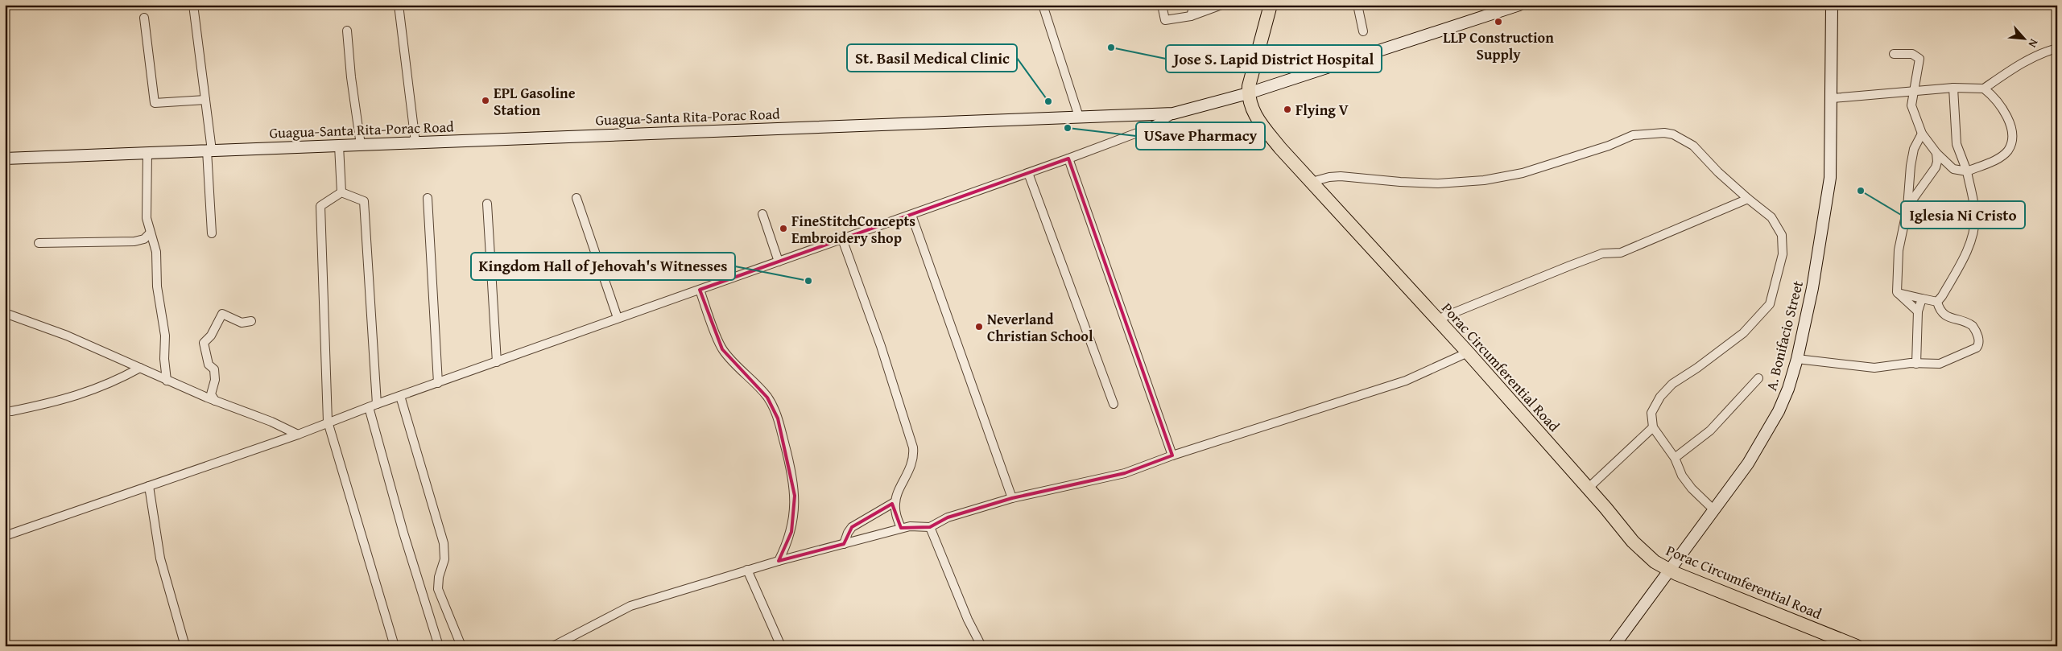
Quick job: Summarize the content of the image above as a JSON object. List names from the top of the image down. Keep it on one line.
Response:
{"streets":{"main road":["Guagua-Santa Rita-Porac Road","A. Bonifacio Street","Porac Circumferential Road"]},"crossings":[["Guagua-Santa Rita-Porac Road","Porac Circumferential Road"],["A. Bonifacio Street","Porac Circumferential Road"]],"places":["LLP Construction Supply","Jose S. Lapid District Hospital","EPL Gasoline Station","St. Basil Medical Clinic","Flying V","USave Pharmacy","Iglesia Ni Cristo","FineStitchConcepts Embroidery shop","Kingdom Hall of Jehovah's Witnesses","Neverland Christian School"],"north":"bottom right"}
